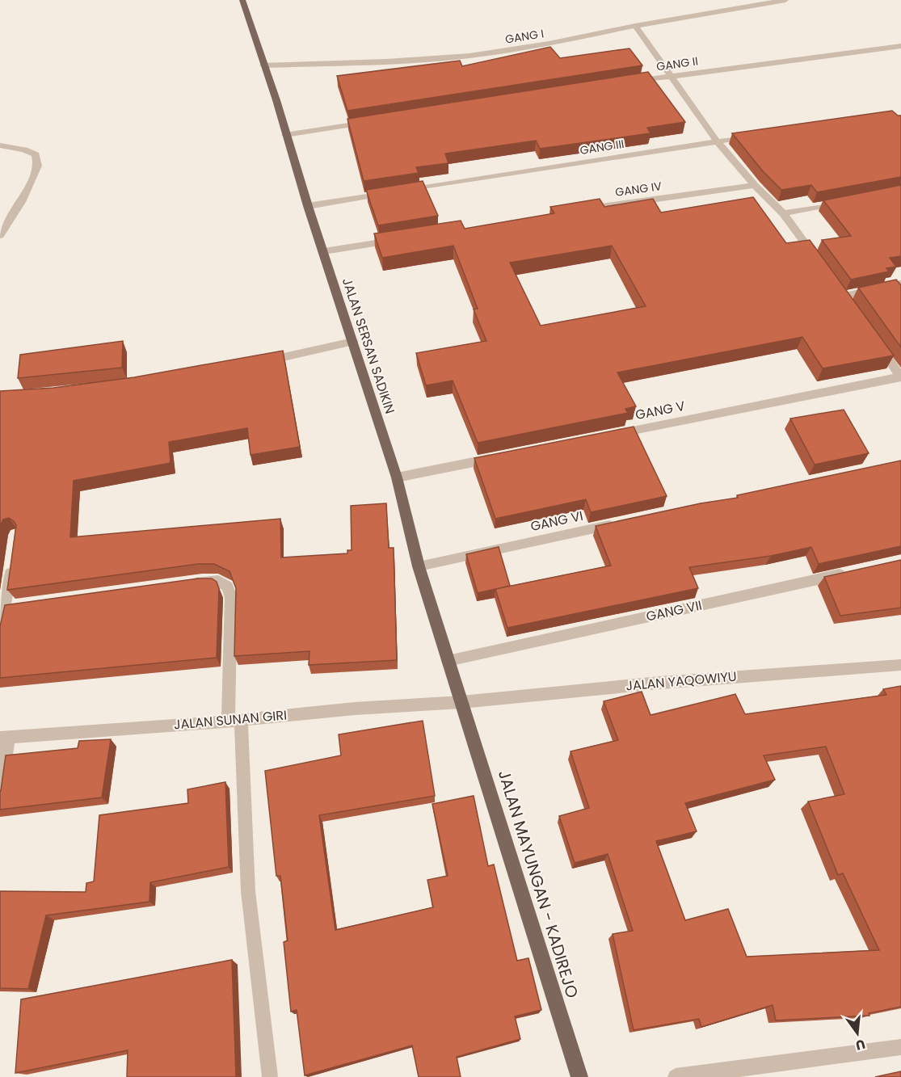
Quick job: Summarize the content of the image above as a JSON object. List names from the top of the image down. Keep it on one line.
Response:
{"streets":{"main road":["JALAN SERSAN SADIKIN","JALAN MAYUNGAN - KADIREJO"],"street":["GANG I","GANG II","GANG III","GANG IV","GANG V","GANG VI","GANG VII","JALAN YAQOWIYU","JALAN SUNAN GIRI"]},"crossings":[["GANG I","JALAN SERSAN SADIKIN"],["GANG III","JALAN SERSAN SADIKIN"],["JALAN SERSAN SADIKIN","GANG VI"],["JALAN SERSAN SADIKIN","GANG VII"],["JALAN SERSAN SADIKIN","JALAN YAQOWIYU"],["JALAN SERSAN SADIKIN","JALAN SUNAN GIRI"],["JALAN SERSAN SADIKIN","JALAN MAYUNGAN - KADIREJO"],["JALAN YAQOWIYU","JALAN SUNAN GIRI"],["JALAN YAQOWIYU","JALAN MAYUNGAN - KADIREJO"],["JALAN SUNAN GIRI","JALAN MAYUNGAN - KADIREJO"]],"north":"bottom"}
